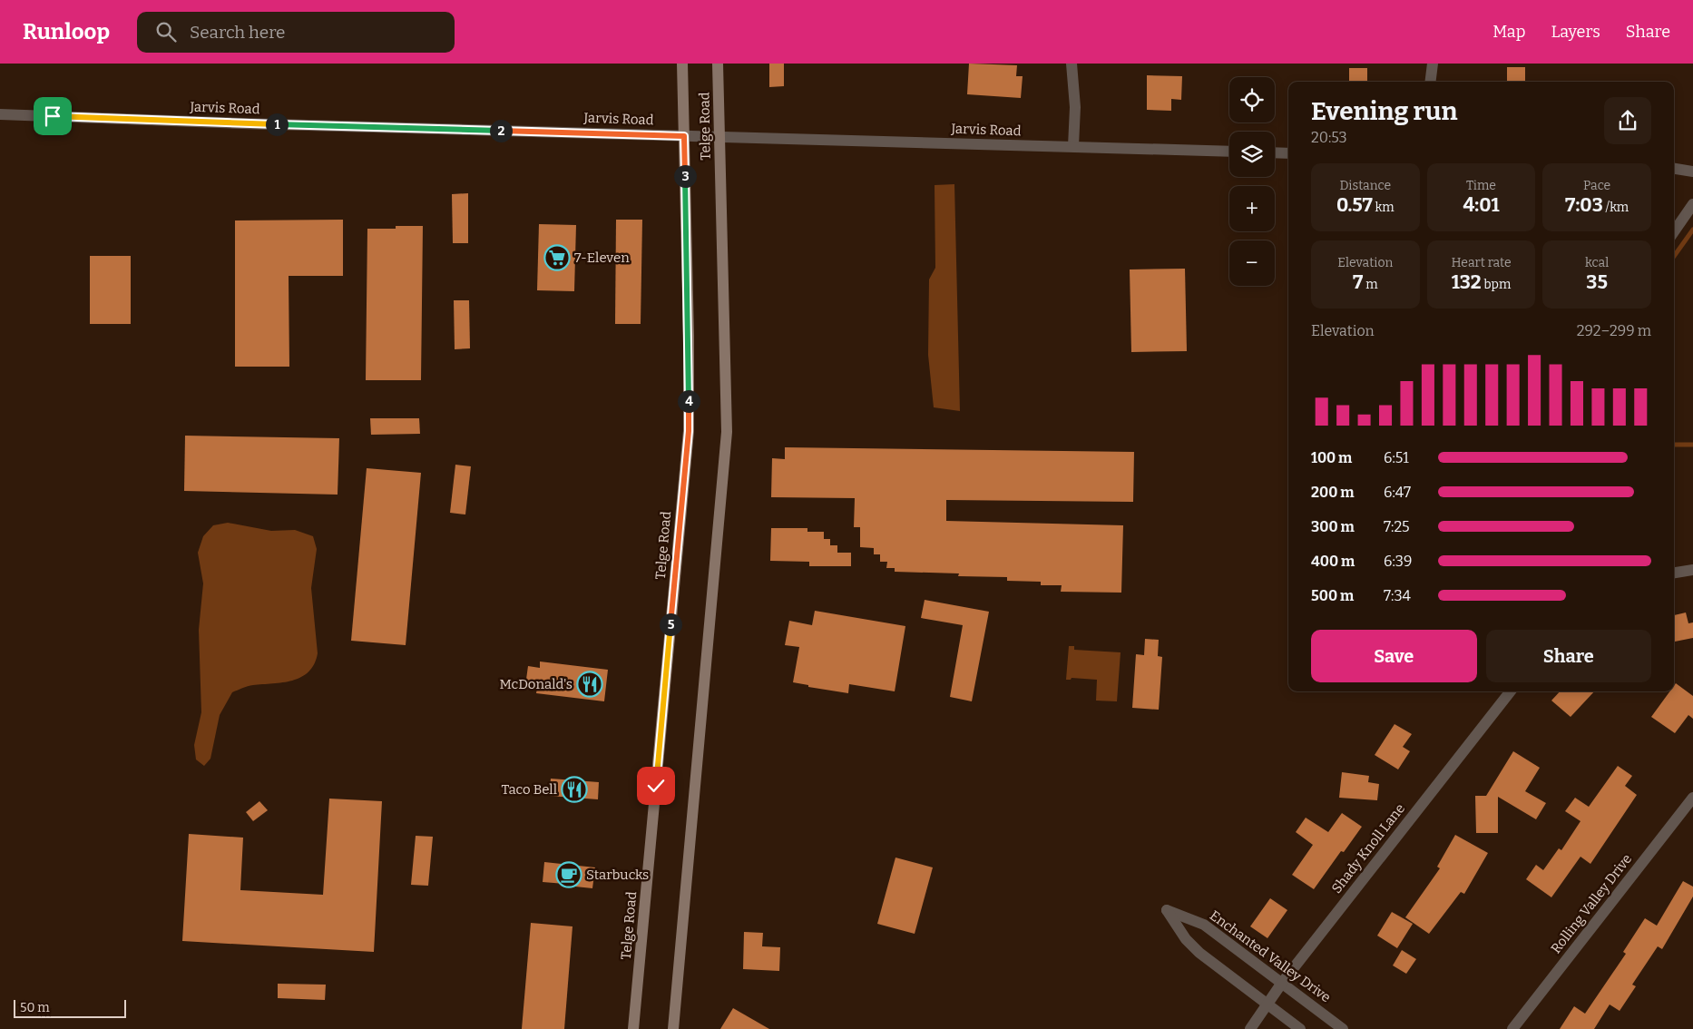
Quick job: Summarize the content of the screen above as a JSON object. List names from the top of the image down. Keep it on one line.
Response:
{"streets":{"main road":["Telge Road"],"street":["Jarvis Road","Shady Knoll Lane","Rolling Valley Drive","Enchanted Valley Drive"]},"crossings":[["Jarvis Road","Telge Road"],["Shady Knoll Lane","Enchanted Valley Drive"]],"places":{"supermarket":["7-Eleven"],"restaurant":["McDonald's","Taco Bell"],"cafe":["Starbucks"]},"scale_bar":"50 m","page":{"header":"Runloop","search":"Search here","nav":["Map","Layers","Share"],"map_buttons":["+","−"],"heading":["Evening run","20:53"],"pins":["1","2","3","4","5"],"stats":[["Distance","0.57 km"],["Time","4:01"],["Pace","7:03 /km"],["Elevation","7 m"],["Heart rate","132 bpm"],["kcal","35"]],"chart":["Elevation","292–299 m"],"list":[{"name":"100 m","note":"6:51"},{"name":"200 m","note":"6:47"},{"name":"300 m","note":"7:25"},{"name":"400 m","note":"6:39"},{"name":"500 m","note":"7:34"}],"buttons":["Save","Share"],"scale":"50 m"}}
